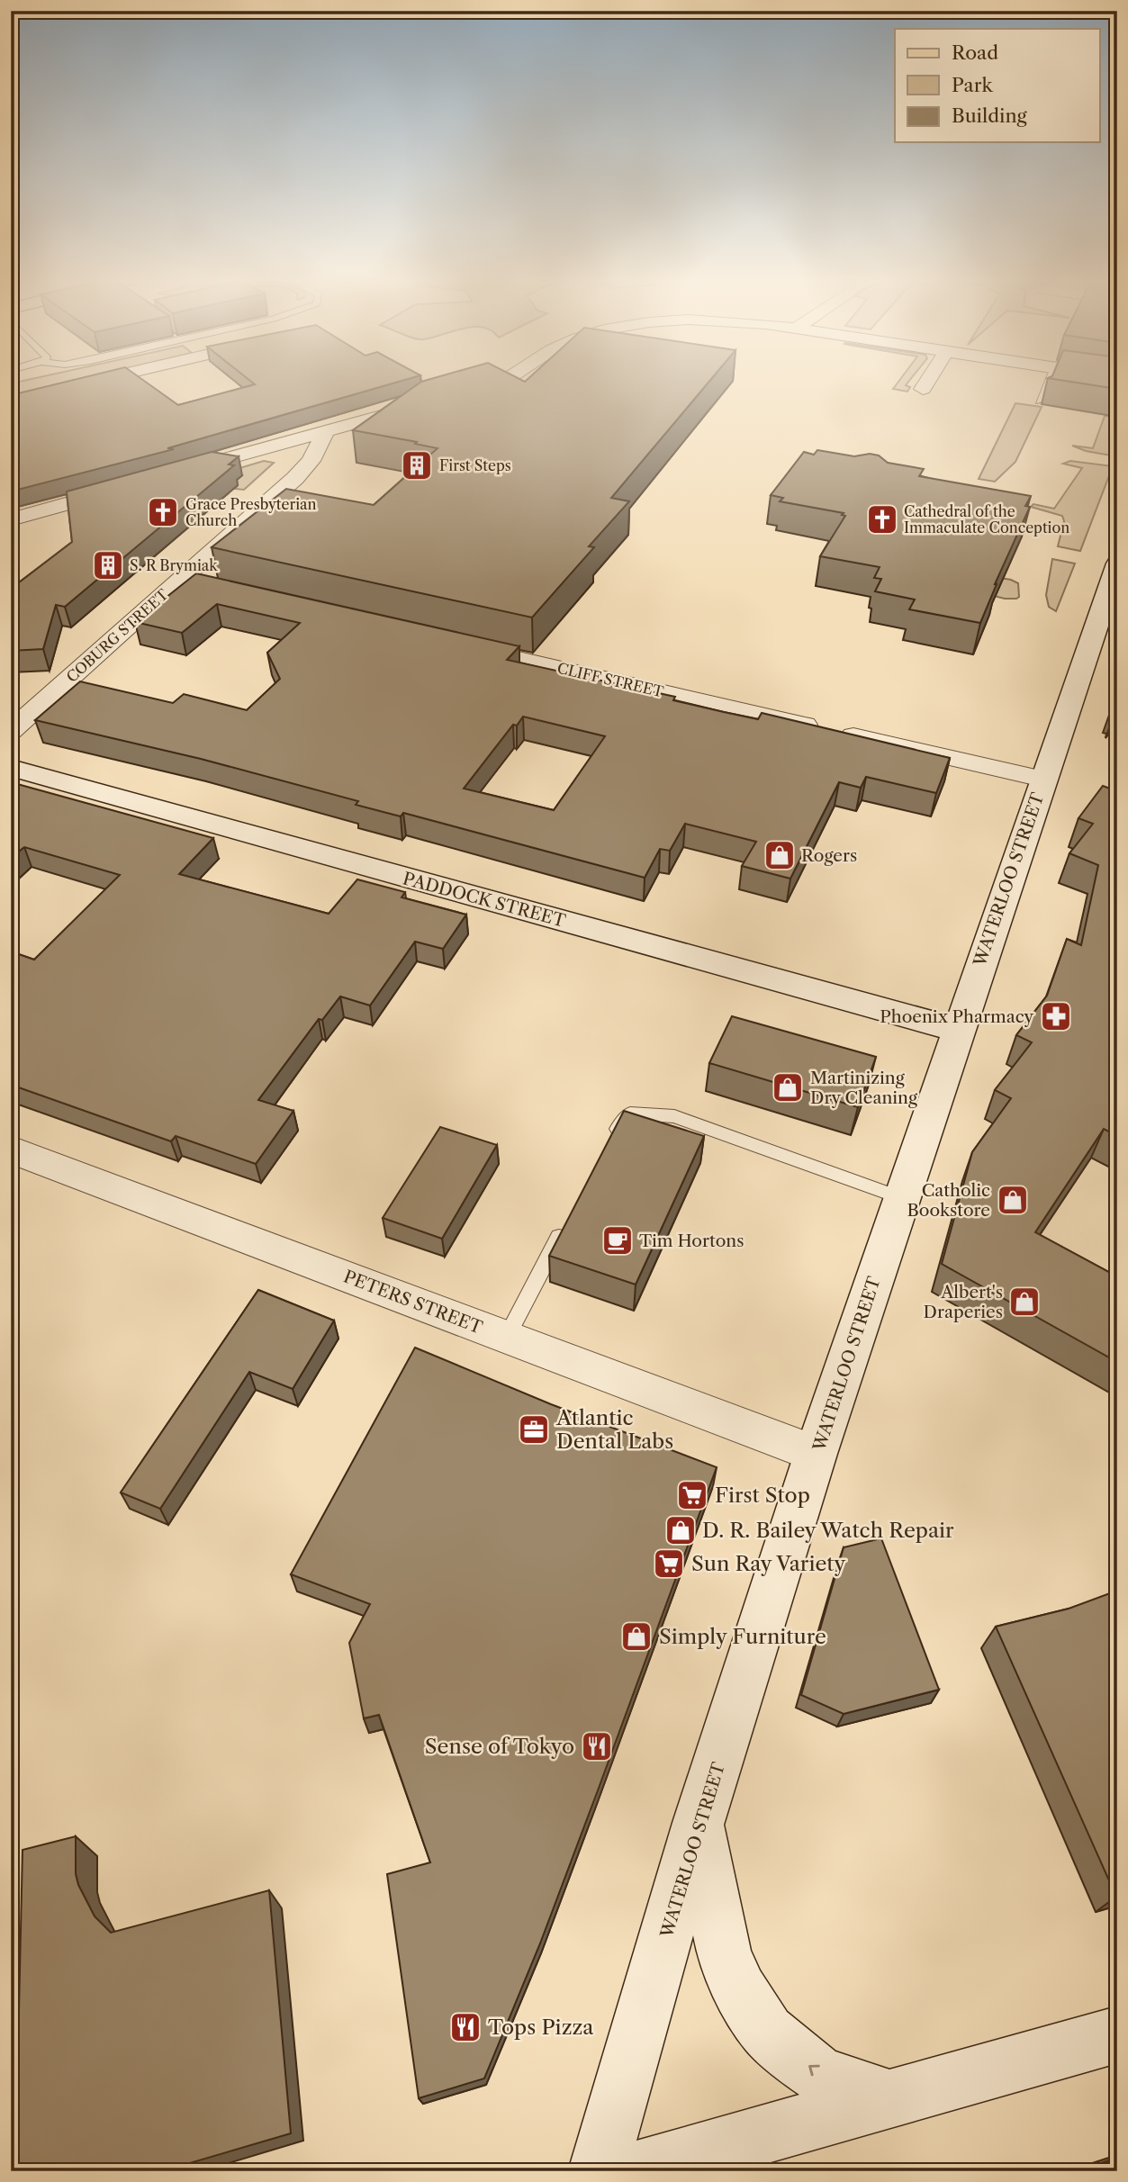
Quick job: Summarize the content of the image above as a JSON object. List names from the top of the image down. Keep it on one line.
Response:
{"streets":{"street":["COBURG STREET","CLIFF STREET","WATERLOO STREET","PADDOCK STREET","PETERS STREET"]},"crossings":[["CLIFF STREET","WATERLOO STREET"],["WATERLOO STREET","PADDOCK STREET"],["WATERLOO STREET","PETERS STREET"]],"places":{"building":["First Steps","S. R Brymiak"],"church":["Grace Presbyterian Church","Cathedral of the Immaculate Conception"],"shop":["Rogers","Martinizing Dry Cleaning","Catholic Bookstore","Albert's Draperies","D. R. Bailey Watch Repair","Simply Furniture"],"pharmacy":["Phoenix Pharmacy"],"cafe":["Tim Hortons"],"office":["Atlantic Dental Labs"],"supermarket":["First Stop","Sun Ray Variety"],"restaurant":["Sense of Tokyo","Tops Pizza"]},"legend":["Road","Park","Building"]}
